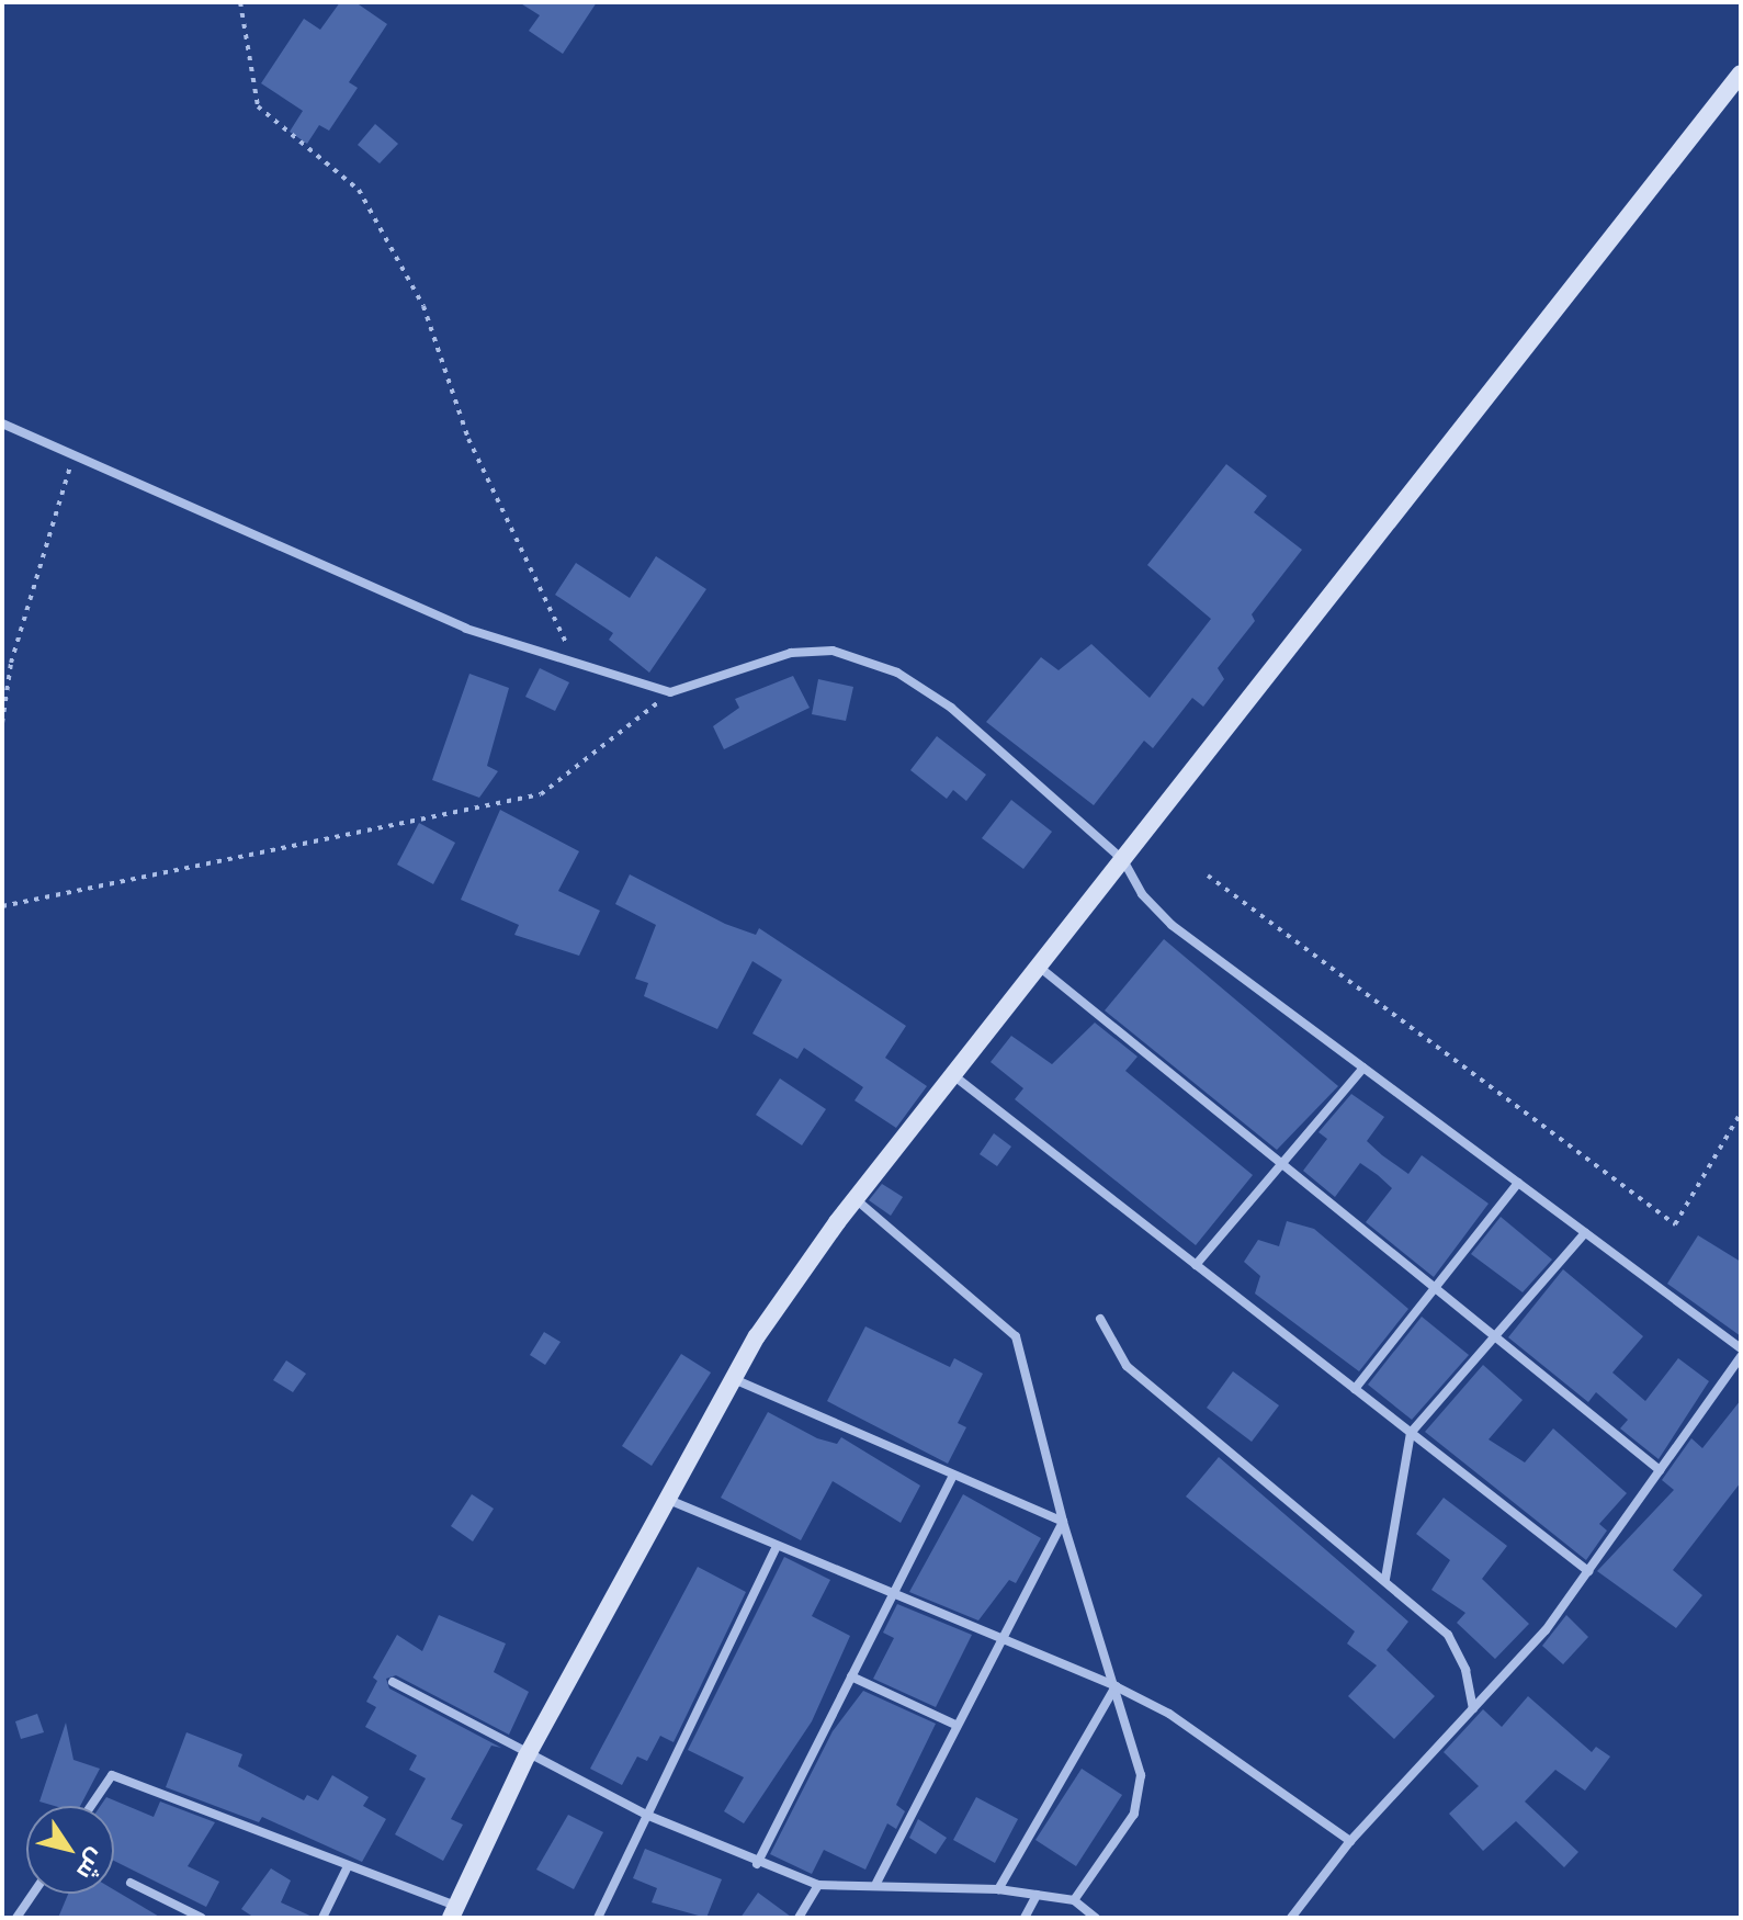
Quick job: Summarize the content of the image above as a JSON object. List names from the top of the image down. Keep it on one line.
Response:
{"north":"bottom right"}
